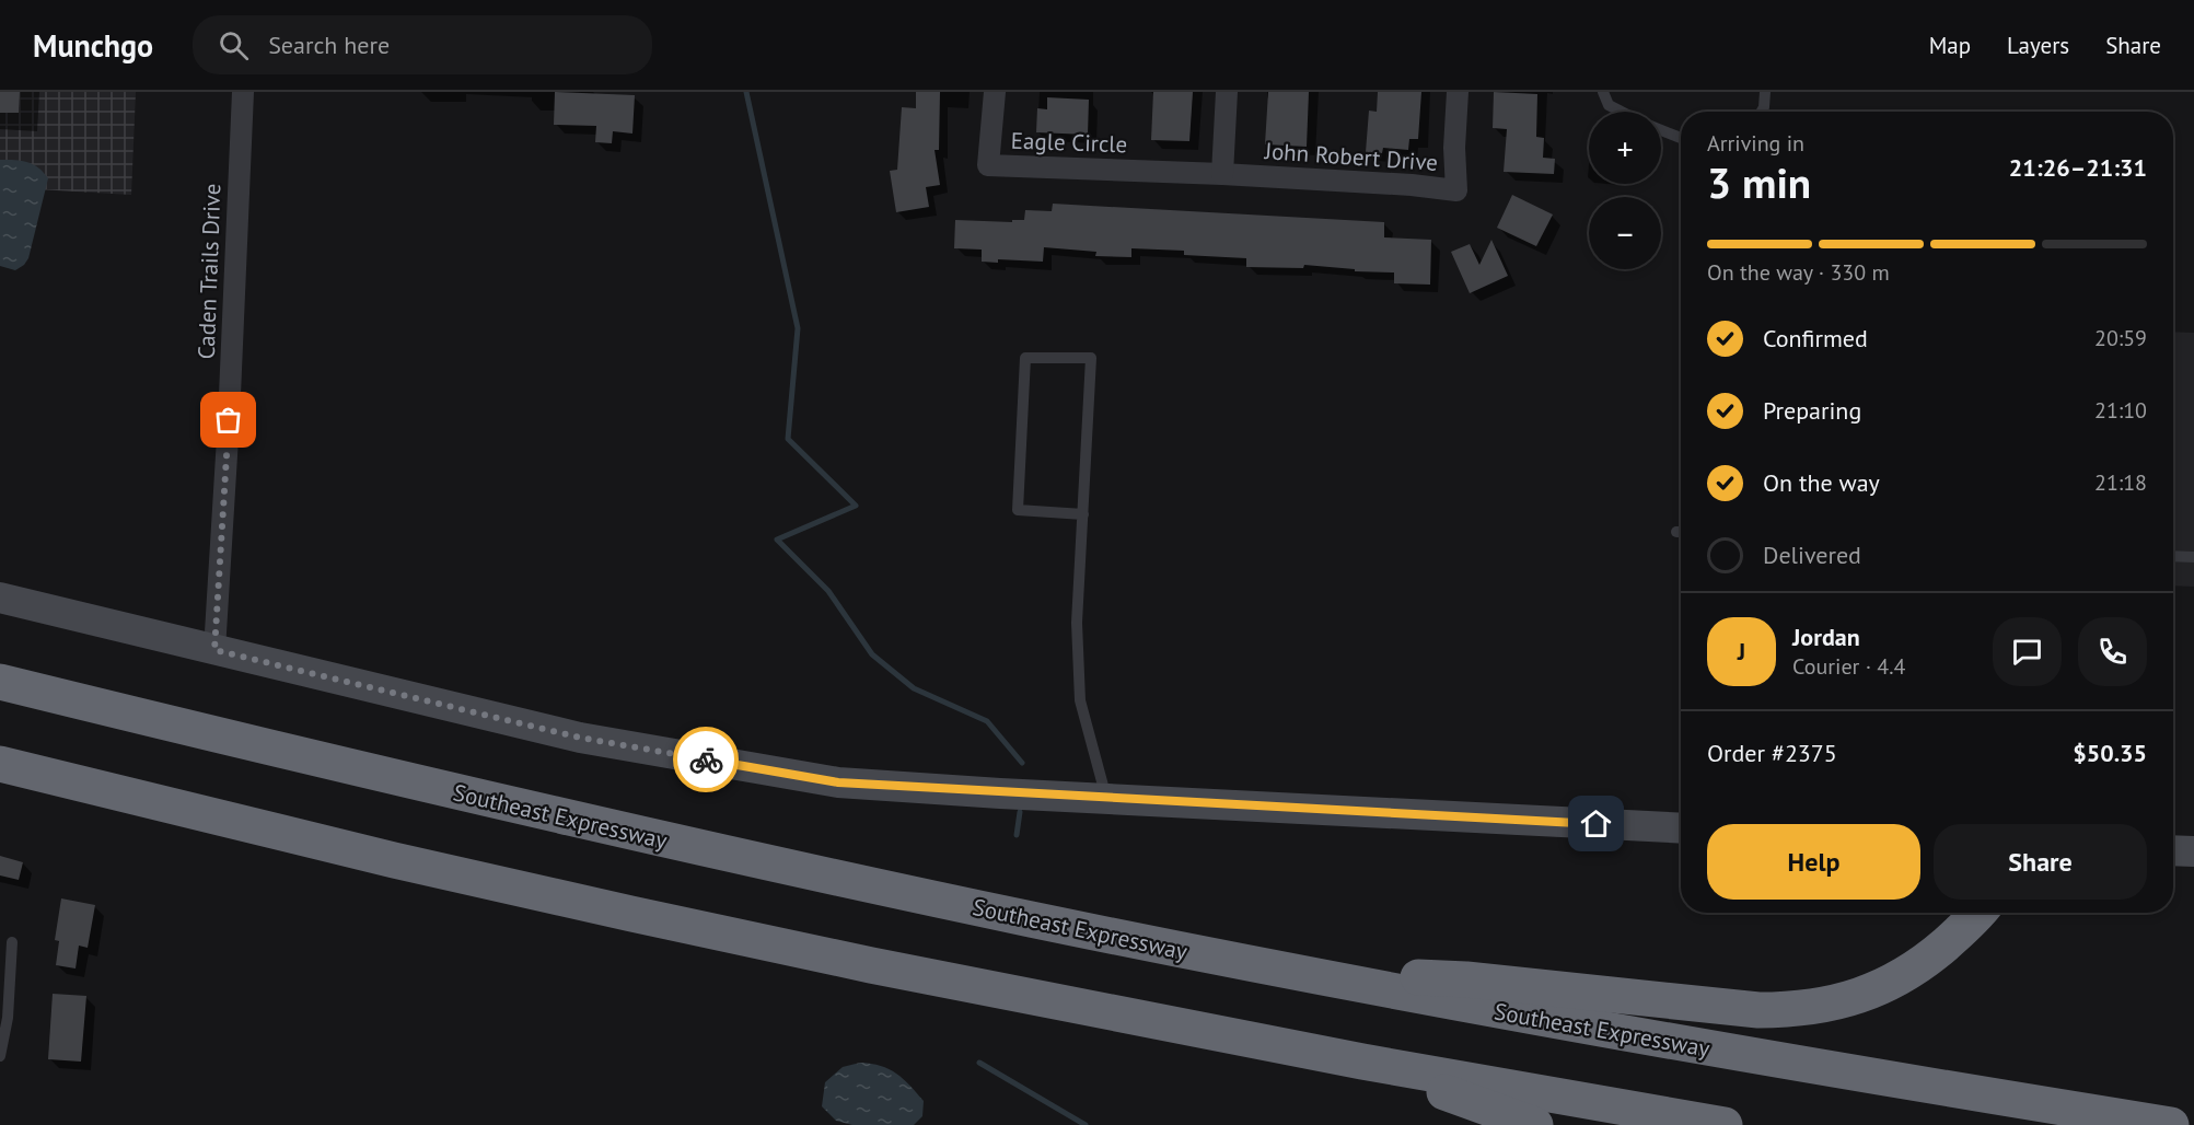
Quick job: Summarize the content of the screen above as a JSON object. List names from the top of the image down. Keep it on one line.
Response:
{"streets":{"highway":["Southeast Expressway"],"street":["Eagle Circle","John Robert Drive","Caden Trails Drive"]},"crossings":[["Eagle Circle","John Robert Drive"]],"page":{"header":"Munchgo","search":"Search here","nav":["Map","Layers","Share"],"map_buttons":["+","−"],"heading":["3 min","Arriving in","21:26–21:31"],"panel":["Jordan","Courier · 4.4","Order #2375","$50.35"],"bar":"On the way · 330 m","list":[["Confirmed","20:59"],["Preparing","21:10"],["On the way","21:18"],"Delivered"],"round":"J","buttons":["Help","Share"]}}
